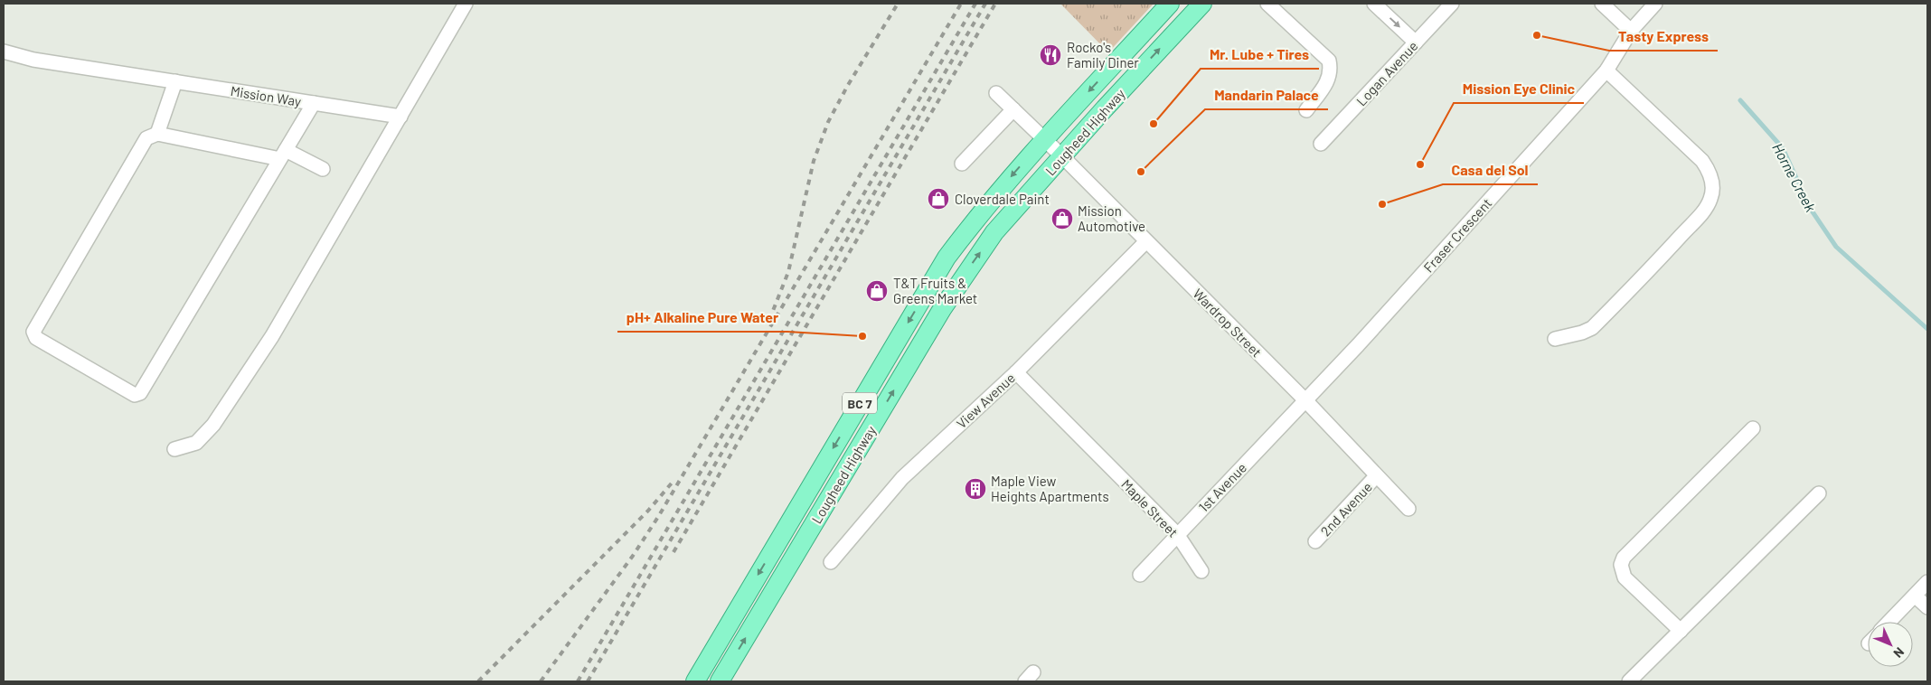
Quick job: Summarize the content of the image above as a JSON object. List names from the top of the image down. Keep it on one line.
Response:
{"streets":{"main road":["Lougheed Highway","BC 7"],"street":["Logan Avenue","Mission Way","Fraser Crescent","Wardrop Street","View Avenue","1st Avenue","Maple Street","2nd Avenue"]},"crossings":[["Lougheed Highway","Wardrop Street"],["Fraser Crescent","Wardrop Street"],["Fraser Crescent","1st Avenue"],["Wardrop Street","View Avenue"],["Wardrop Street","1st Avenue"],["Wardrop Street","2nd Avenue"],["View Avenue","Maple Street"],["1st Avenue","Maple Street"]],"water":["Horne Creek"],"places":{"other":["Tasty Express","Mr. Lube + Tires","Mission Eye Clinic","Mandarin Palace","Casa del Sol","pH+ Alkaline Pure Water"],"restaurant":["Rocko's Family Diner"],"shop":["Cloverdale Paint","Mission Automotive","T&T Fruits & Greens Market"],"building":["Maple View Heights Apartments"]},"north":"bottom right"}
